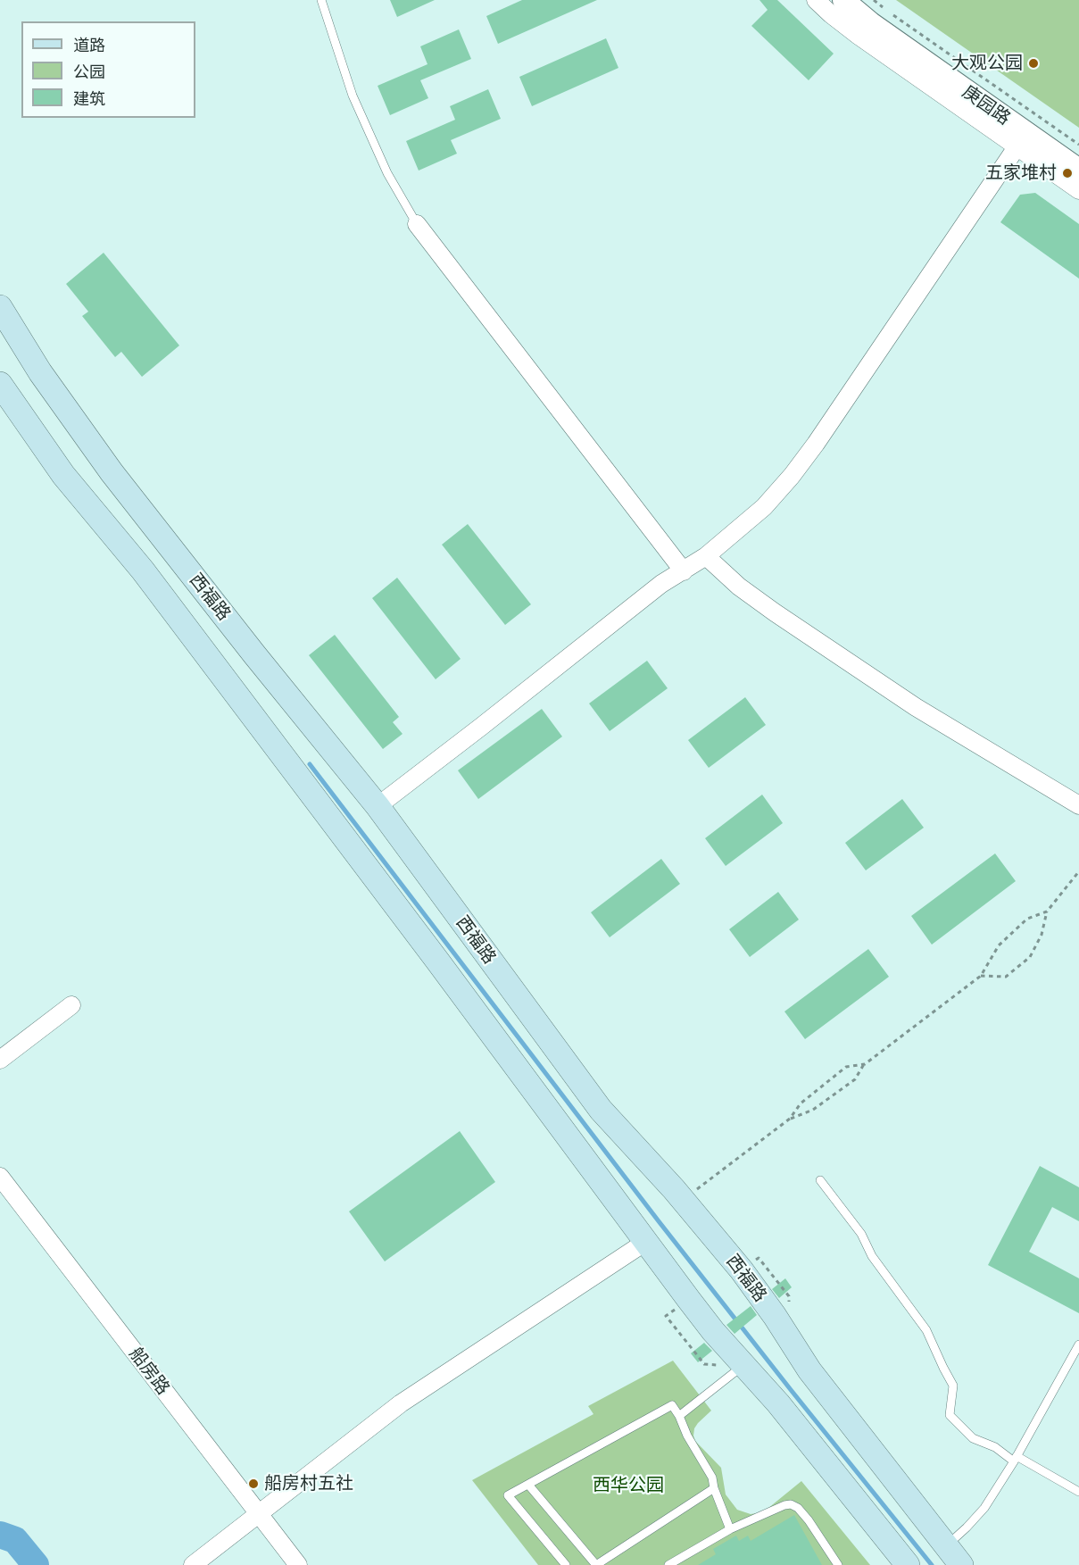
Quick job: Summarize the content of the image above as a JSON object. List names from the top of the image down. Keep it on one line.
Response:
{"streets":{"main road":["西福路"],"street":["庚园路","船房路"]},"parks":["西华公园"],"places":["大观公园","五家堆村","船房村五社"],"legend":["道路","公园","建筑"]}
